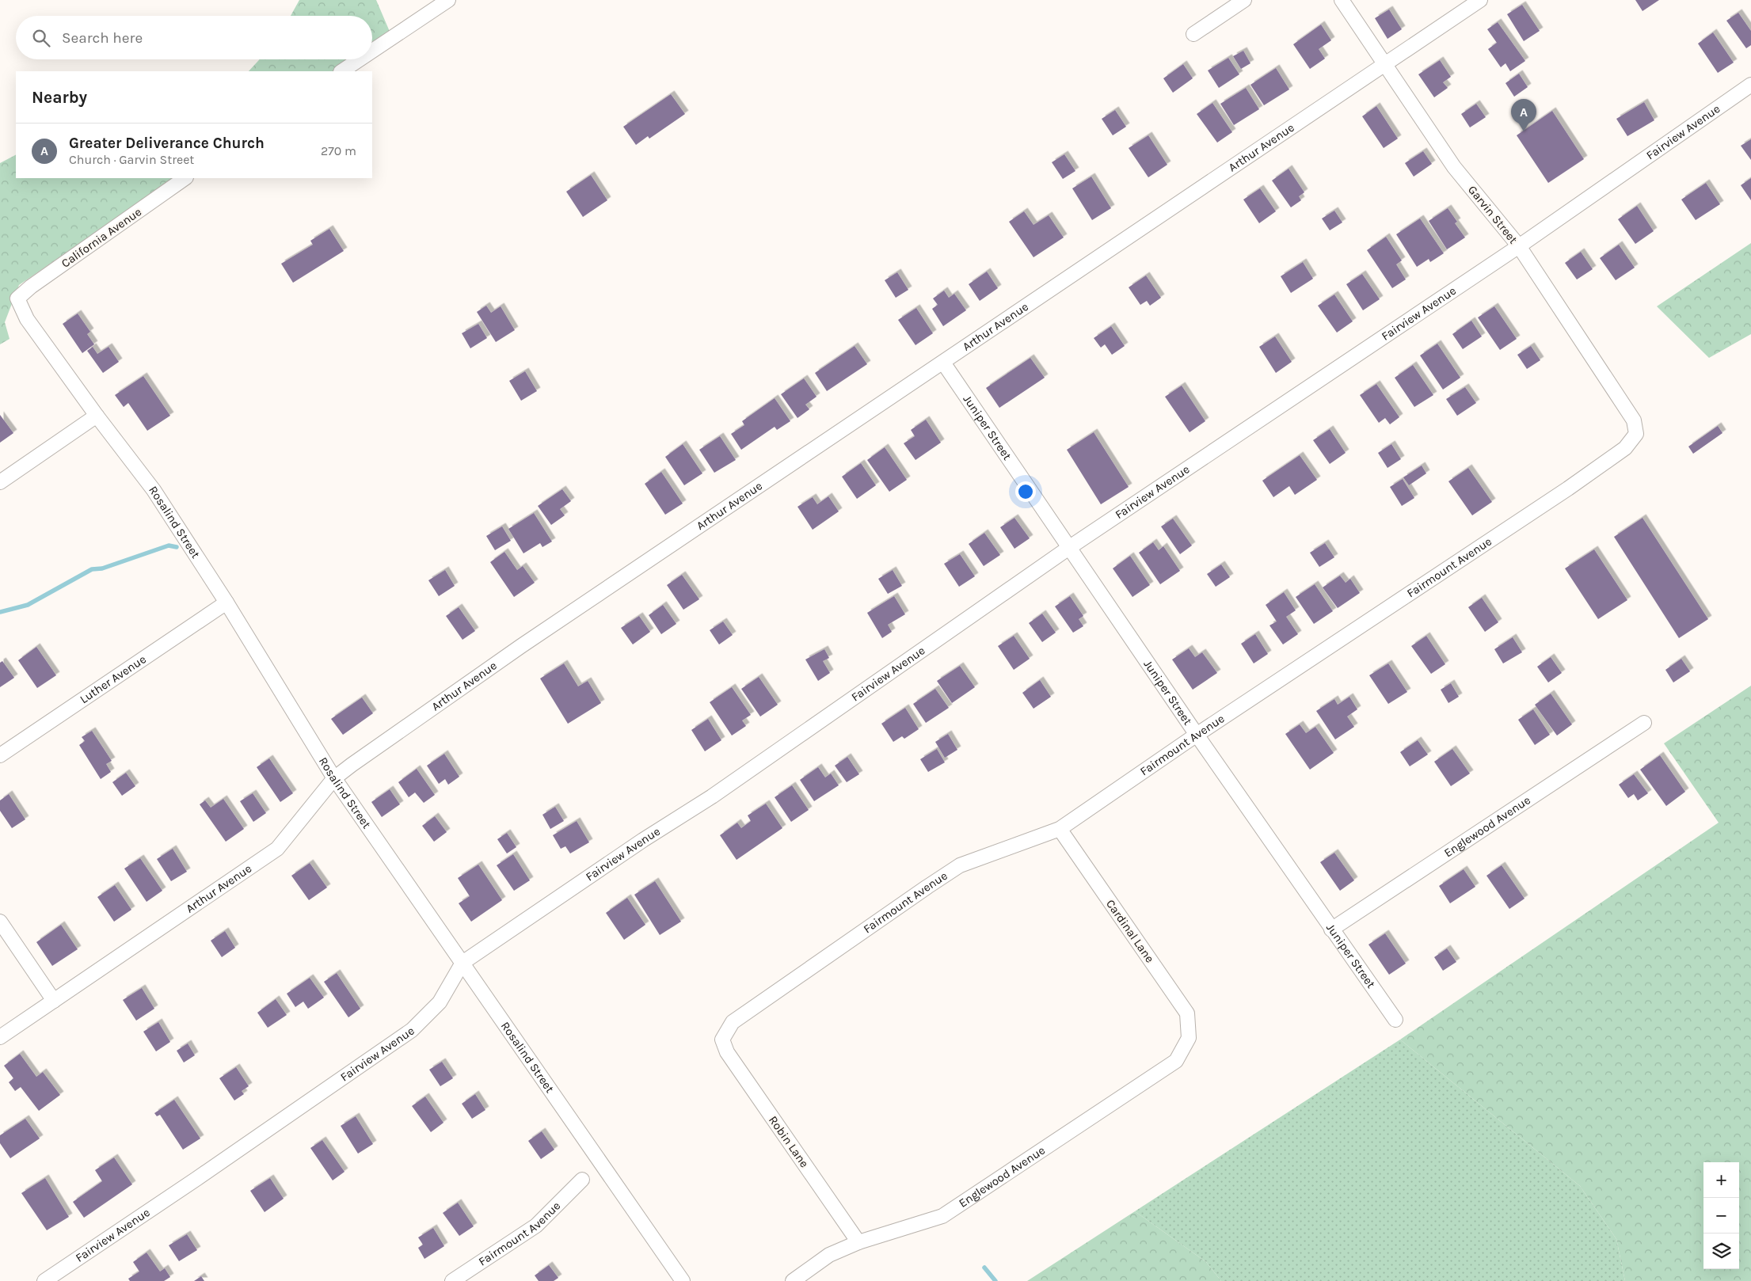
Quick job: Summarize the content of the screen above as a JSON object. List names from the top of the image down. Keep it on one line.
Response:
{"streets":{"street":["Fairview Avenue","Arthur Avenue","Garvin Street","California Avenue","Juniper Street","Rosalind Street","Fairmount Avenue","Luther Avenue","Englewood Avenue","Cardinal Lane","Robin Lane"]},"crossings":[["Fairview Avenue","Garvin Street"],["Fairview Avenue","Juniper Street"],["Fairview Avenue","Rosalind Street"],["Arthur Avenue","Garvin Street"],["Arthur Avenue","Juniper Street"],["Arthur Avenue","Rosalind Street"],["Garvin Street","Fairmount Avenue"],["California Avenue","Rosalind Street"],["Juniper Street","Fairmount Avenue"],["Juniper Street","Englewood Avenue"],["Rosalind Street","Luther Avenue"],["Fairmount Avenue","Cardinal Lane"],["Fairmount Avenue","Robin Lane"],["Englewood Avenue","Cardinal Lane"],["Englewood Avenue","Robin Lane"]],"page":{"search":"Search here","heading":"Nearby","pins":"A","list":[{"mark":"A","name":"Greater Deliverance Church","note":"Church · Garvin Street","value":"270 m"}],"map_buttons":["+","−"]}}
